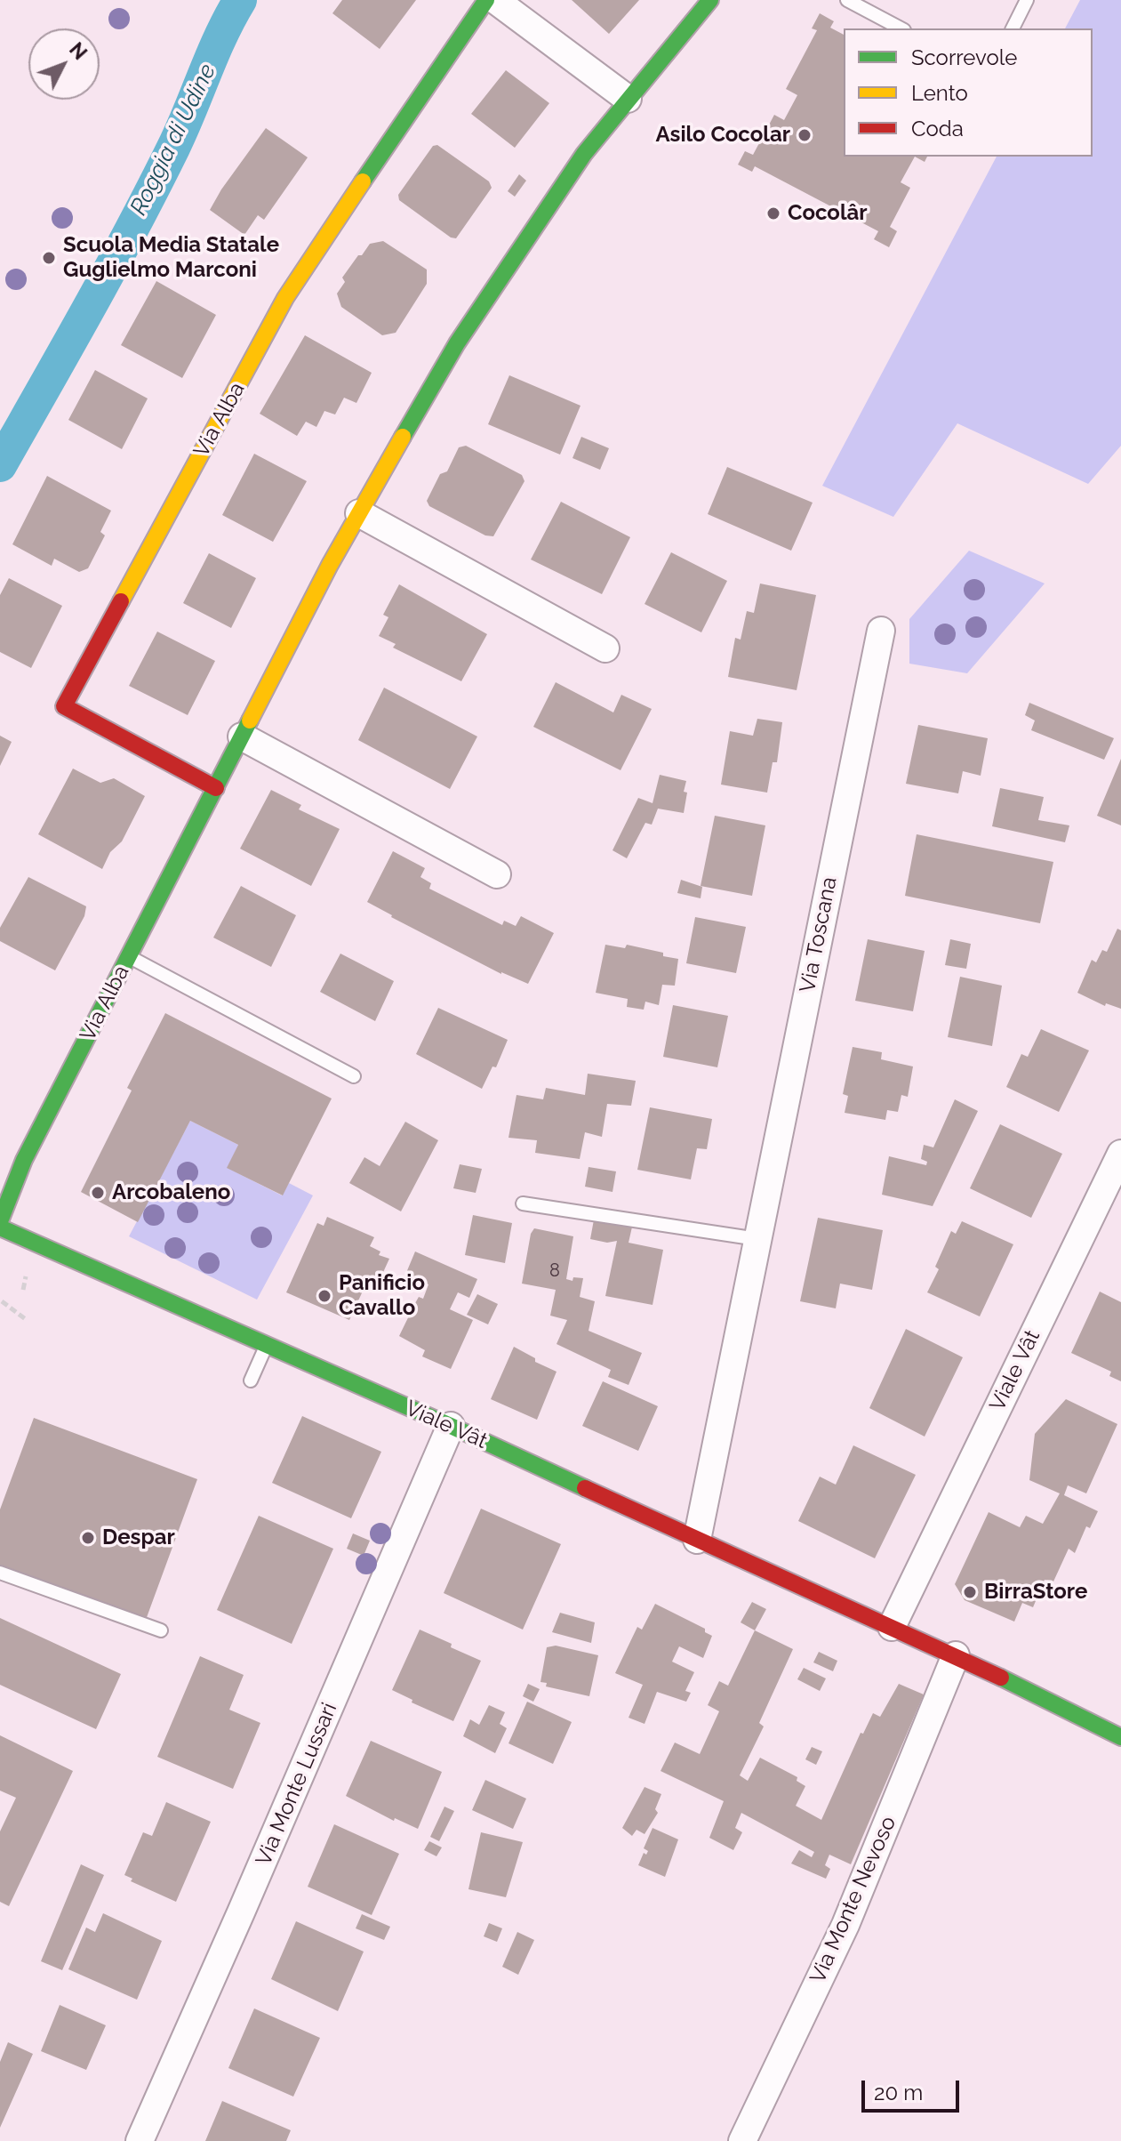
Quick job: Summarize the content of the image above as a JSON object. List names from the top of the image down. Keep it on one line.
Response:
{"streets":{"main road":["Via Alba","Viale Vât"],"street":["Via Toscana","Via Monte Lussari","Via Monte Nevoso"]},"crossings":[["Via Toscana","Viale Vât"],["Viale Vât","Via Monte Lussari"],["Viale Vât","Via Monte Nevoso"]],"water":["Roggia di Udine"],"places":["Asilo Cocolar","Cocolâr","Scuola Media Statale Guglielmo Marconi","Arcobaleno","Panificio Cavallo","Despar","BirraStore"],"house_numbers":["8"],"legend":["Scorrevole","Lento","Coda"],"scale_bar":"20 m","north":"top right"}
